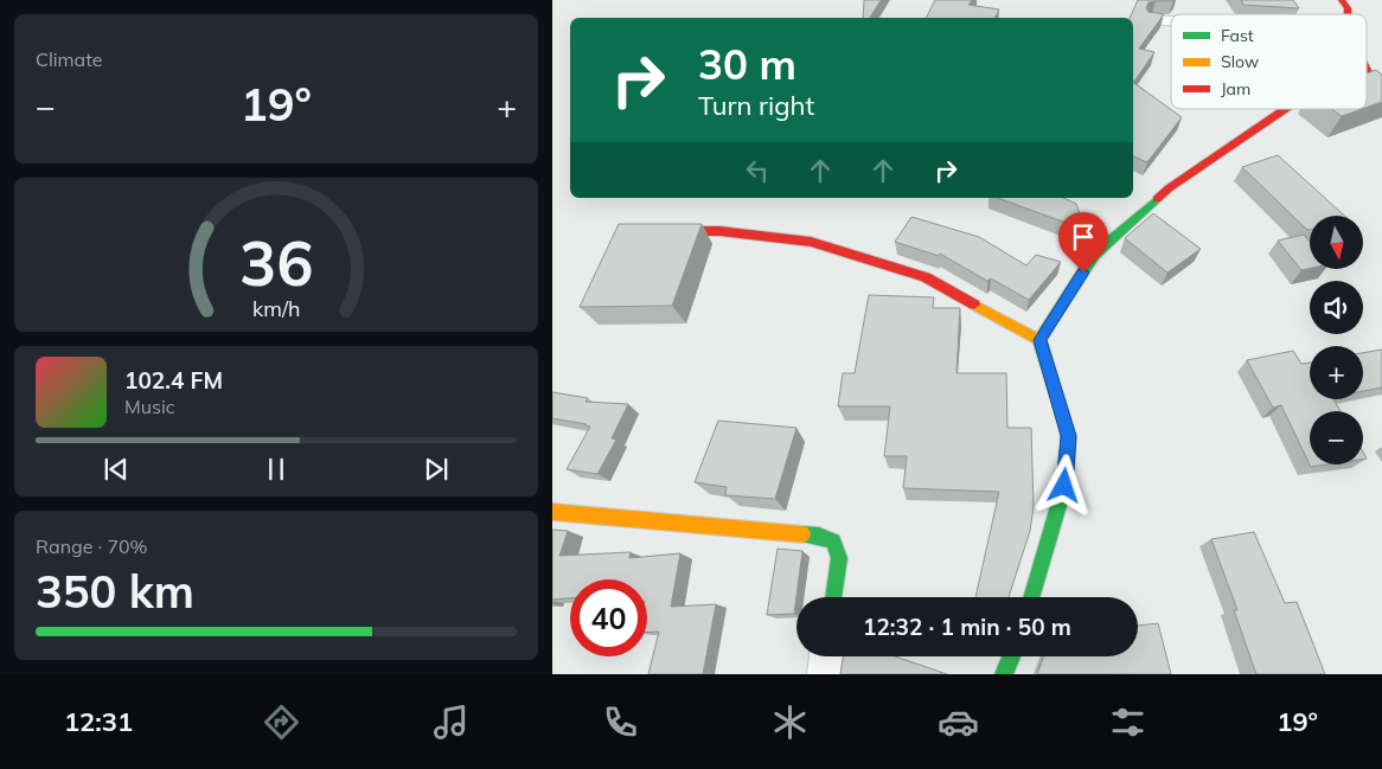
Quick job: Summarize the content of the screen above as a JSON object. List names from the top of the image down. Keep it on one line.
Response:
{"legend":["Fast","Slow","Jam"],"north":"bottom","page":{"tile":["Climate",["Range · 70%","350 km"]],"turn":["30 m","Turn right"],"heat":["−","19°","+"],"map_buttons":["+","−"],"song":["102.4 FM","Music"],"limit":"40","trip":"12:32 · 1 min · 50 m","tabs":["12:31","19°"],"gauge":["36","km/h"]}}
